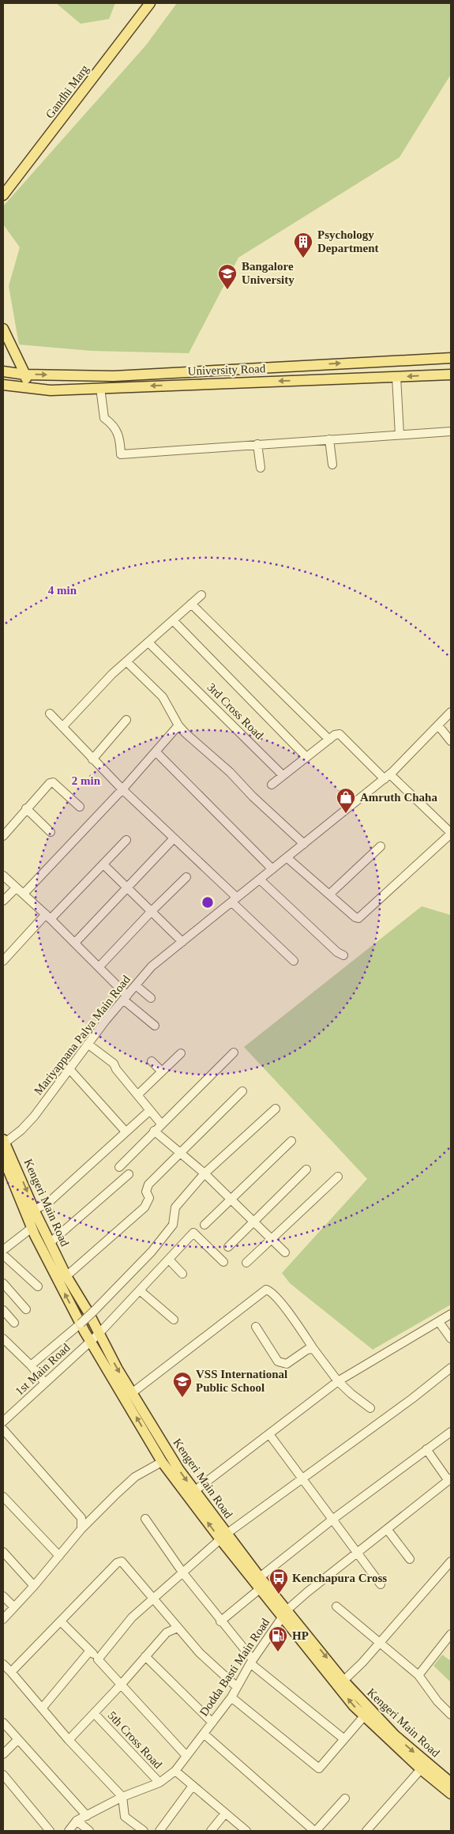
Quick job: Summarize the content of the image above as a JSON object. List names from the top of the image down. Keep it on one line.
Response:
{"streets":{"main road":["Gandhi Marg","University Road","Kengeri Main Road"],"street":["3rd Cross Road","Mariyappana Palya Main Road","1st Main Road","Dodda Basti Main Road","5th Cross Road"]},"crossings":[["Mariyappana Palya Main Road","Kengeri Main Road"],["Kengeri Main Road","1st Main Road"],["Kengeri Main Road","Dodda Basti Main Road"],["Dodda Basti Main Road","5th Cross Road"]],"places":{"building":["Psychology Department"],"school or university":["Bangalore University","VSS International Public School"],"shop":["Amruth Chaha"],"bus stop":["Kenchapura Cross"],"fuel station":["HP"]},"rings":["4 min","2 min"]}
